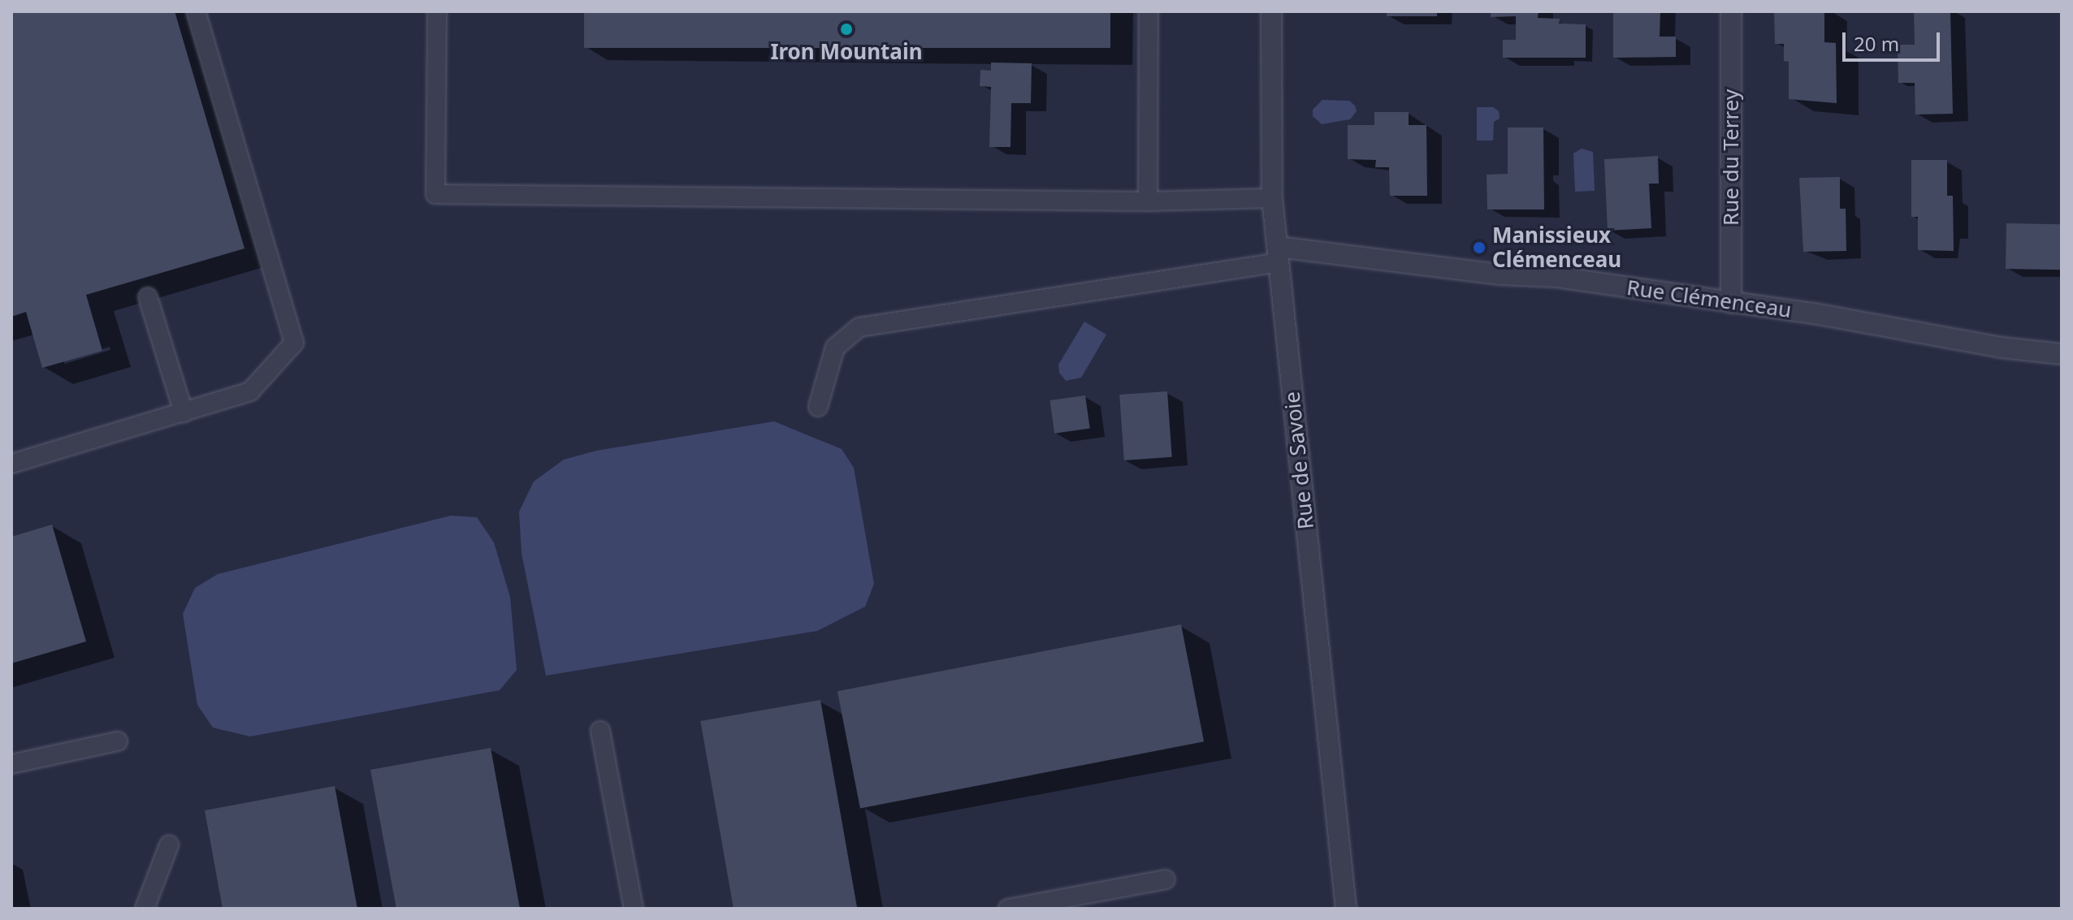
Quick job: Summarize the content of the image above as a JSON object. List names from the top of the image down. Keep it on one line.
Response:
{"streets":{"street":["Rue du Terrey","Rue Clémenceau","Rue de Savoie"]},"crossings":[["Rue du Terrey","Rue Clémenceau"],["Rue Clémenceau","Rue de Savoie"]],"places":["Iron Mountain","Manissieux Clémenceau"],"scale_bar":"20 m"}
